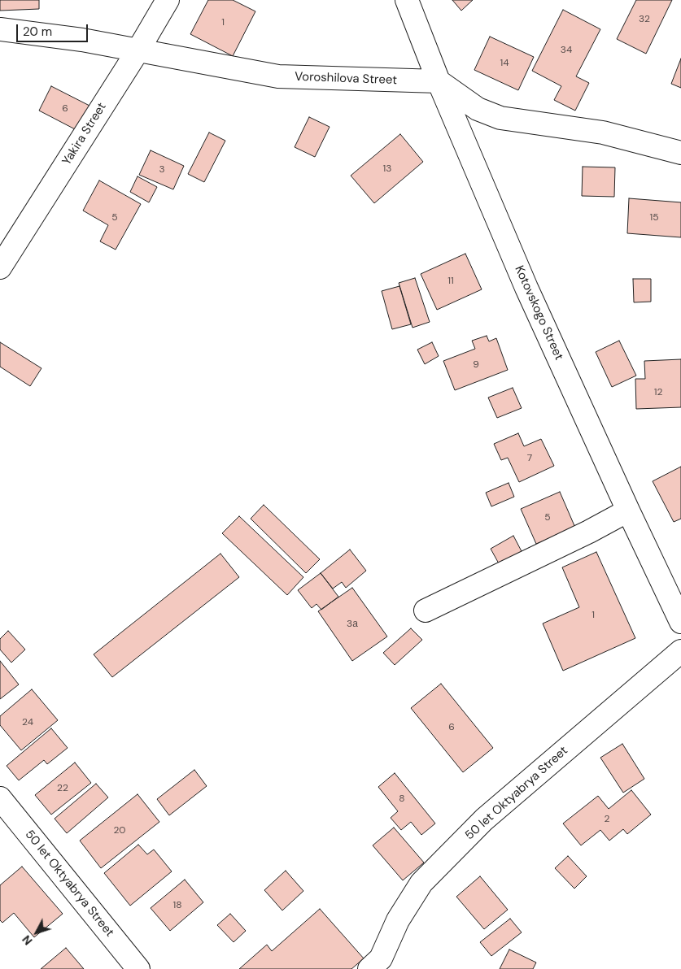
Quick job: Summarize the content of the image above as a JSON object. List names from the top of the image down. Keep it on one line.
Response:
{"streets":{"street":["Voroshilova Street","Yakira Street","Kotovskogo Street","50 let Oktyabrya Street"]},"crossings":[["Voroshilova Street","Yakira Street"],["Voroshilova Street","Kotovskogo Street"]],"house_numbers":["32","1","34","14","6","13","3","5","15","11","9","12","7","5","1","3а","24","6","22","8","2","20","18"],"scale_bar":"20 m","north":"bottom left"}
